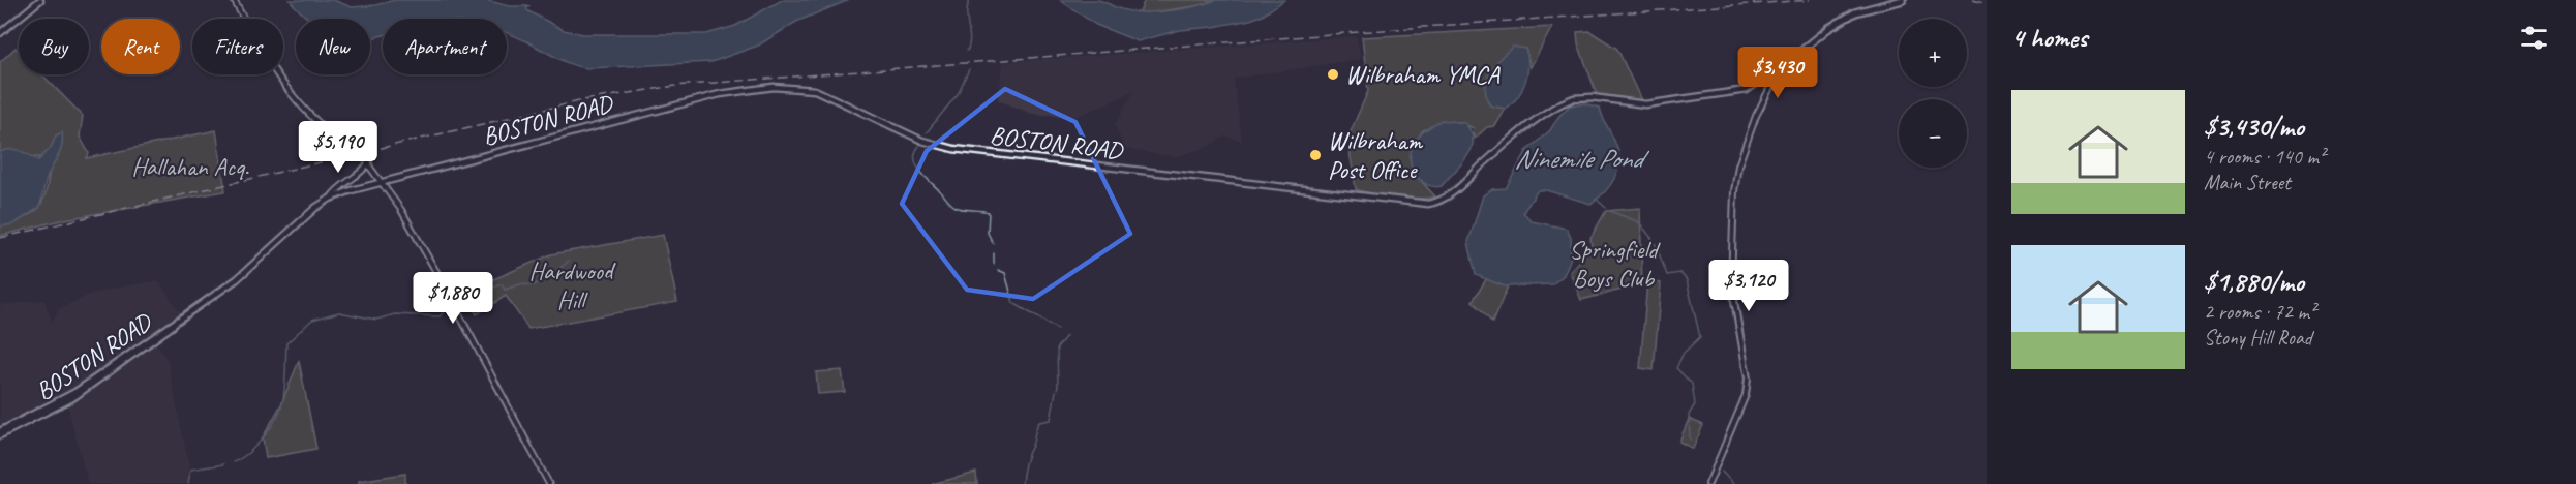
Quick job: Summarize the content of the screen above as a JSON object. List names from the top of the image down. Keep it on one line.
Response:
{"streets":{"highway":["BOSTON ROAD"]},"water":["Ninemile Pond"],"parks":["Hallahan Acq.","Springfield Boys Club","Hardwood Hill"],"places":["Wilbraham YMCA","Wilbraham Post Office"],"page":{"heading":"4 homes","map_buttons":["+","−"],"chip":["Buy","Rent","Filters","New","Apartment"],"price":["$3,430","$5,190","$3,120","$1,880"],"list":[{"name":"$3,430/mo","note":"4 rooms · 140 m² · Main Street"},{"name":"$1,880/mo","note":"2 rooms · 72 m² · Stony Hill Road"}]}}
